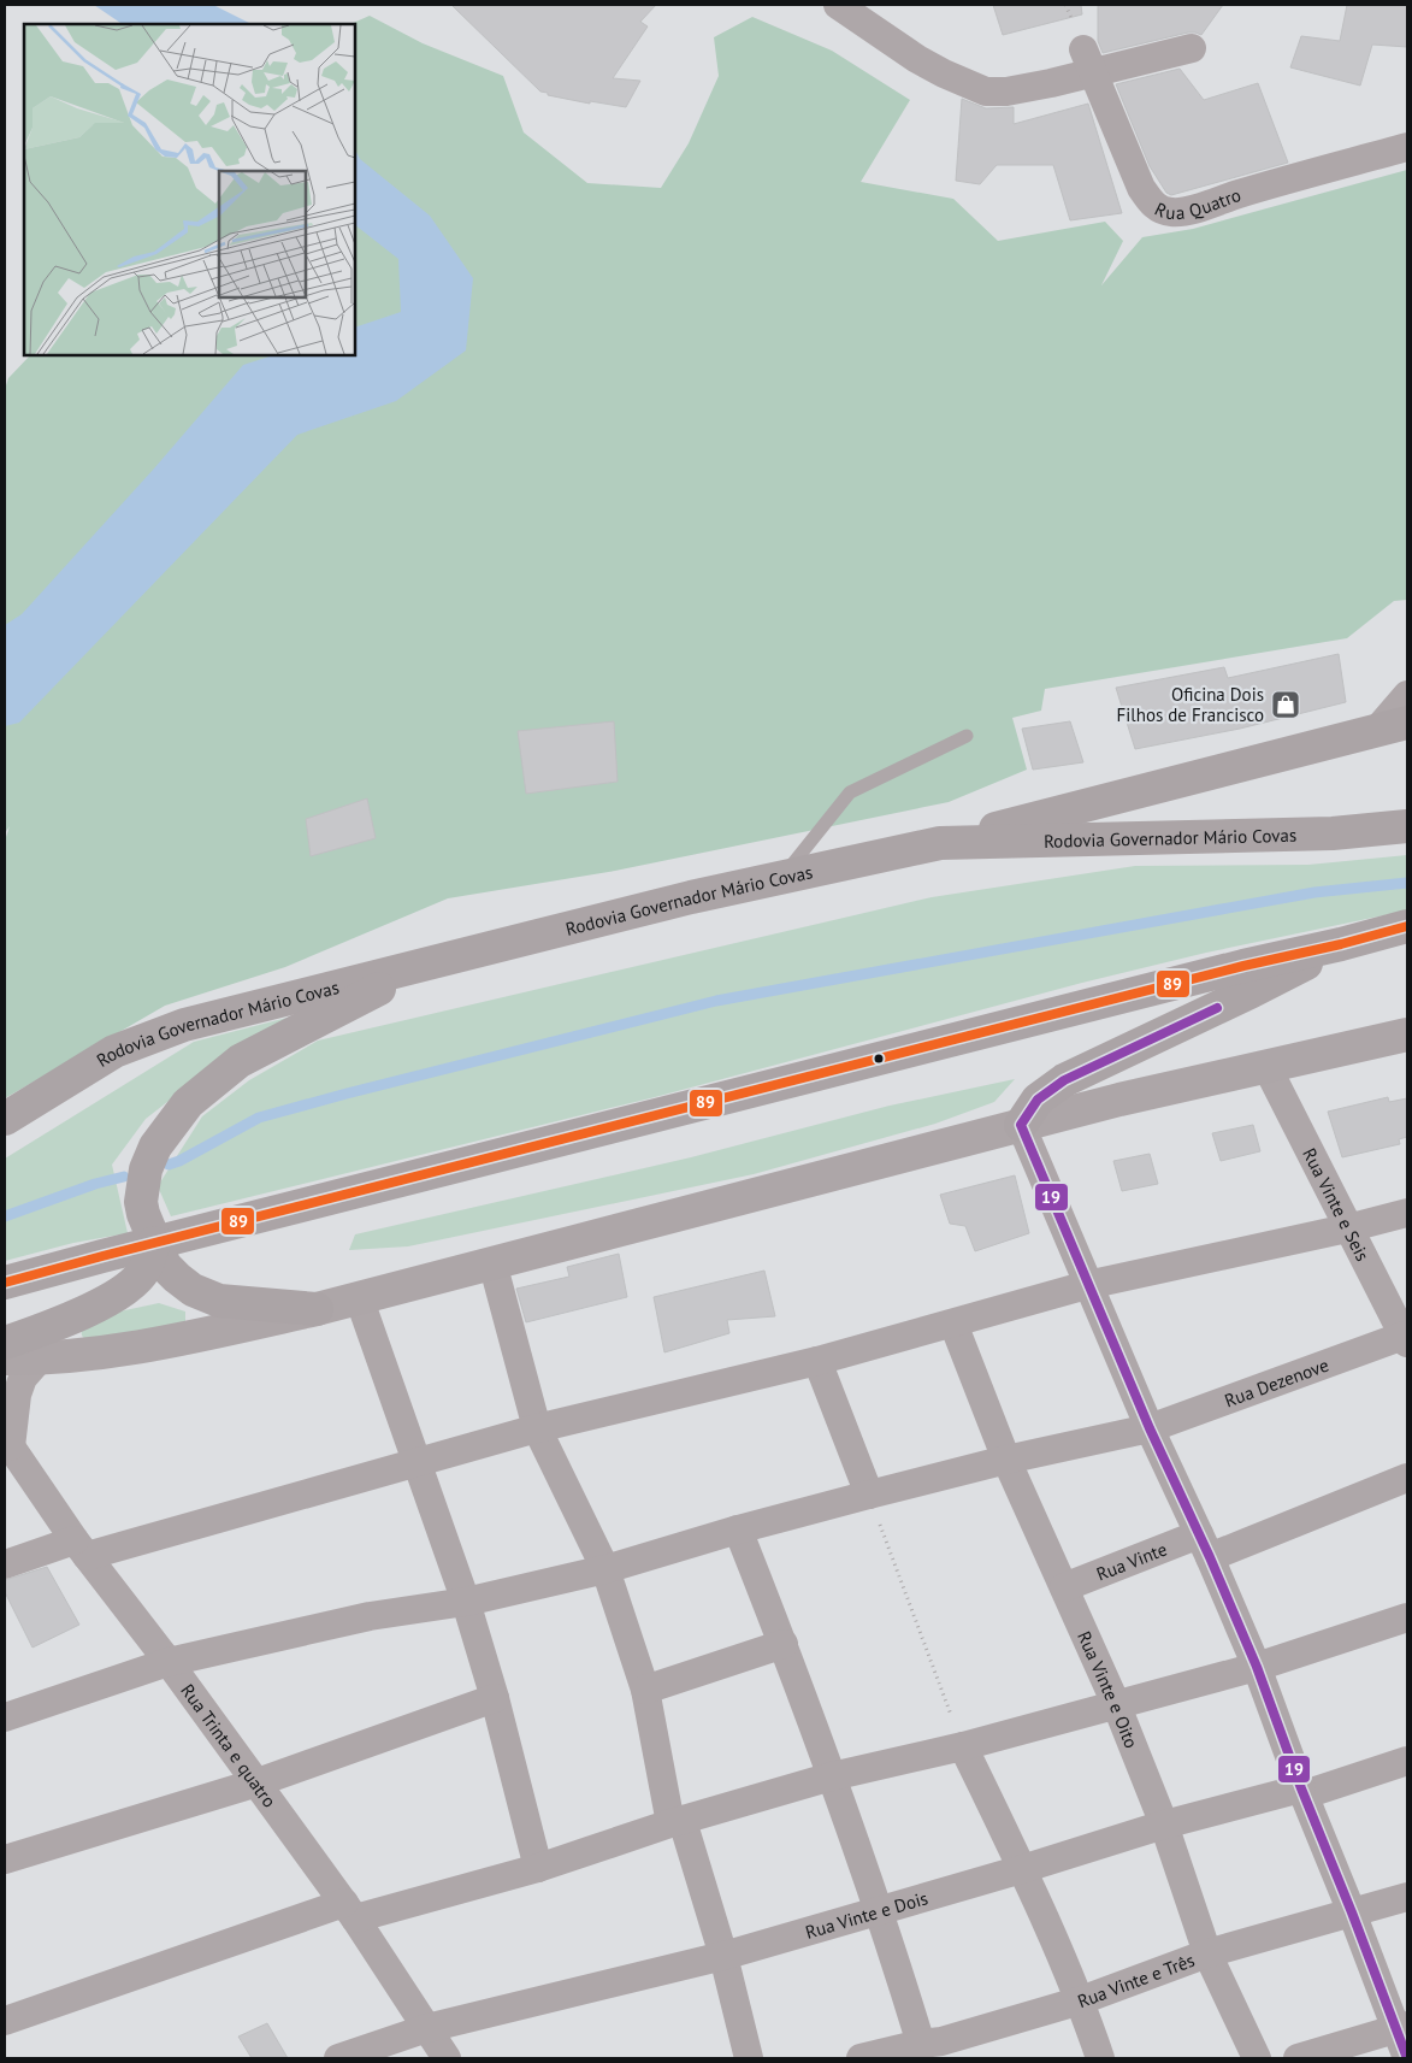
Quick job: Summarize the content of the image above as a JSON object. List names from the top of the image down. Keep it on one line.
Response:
{"streets":{"highway":["Rodovia Governador Mário Covas"],"street":["Rua Quatro","Rua Vinte e Seis","Rua Dezenove","Rua Vinte","Rua Vinte e Oito","Rua Trinta e quatro","Rua Vinte e Dois","Rua Vinte e Três"]},"crossings":[["Rua Vinte e Seis","Rua Dezenove"],["Rua Dezenove","Rua Vinte e Oito"],["Rua Dezenove","Rua Trinta e quatro"],["Rua Vinte","Rua Vinte e Oito"],["Rua Vinte e Oito","Rua Vinte e Dois"],["Rua Vinte e Oito","Rua Vinte e Três"],["Rua Trinta e quatro","Rua Vinte e Dois"]],"places":{"shop":["Oficina Dois Filhos de Francisco"]},"lines":["transit line 89","transit line 19"]}
